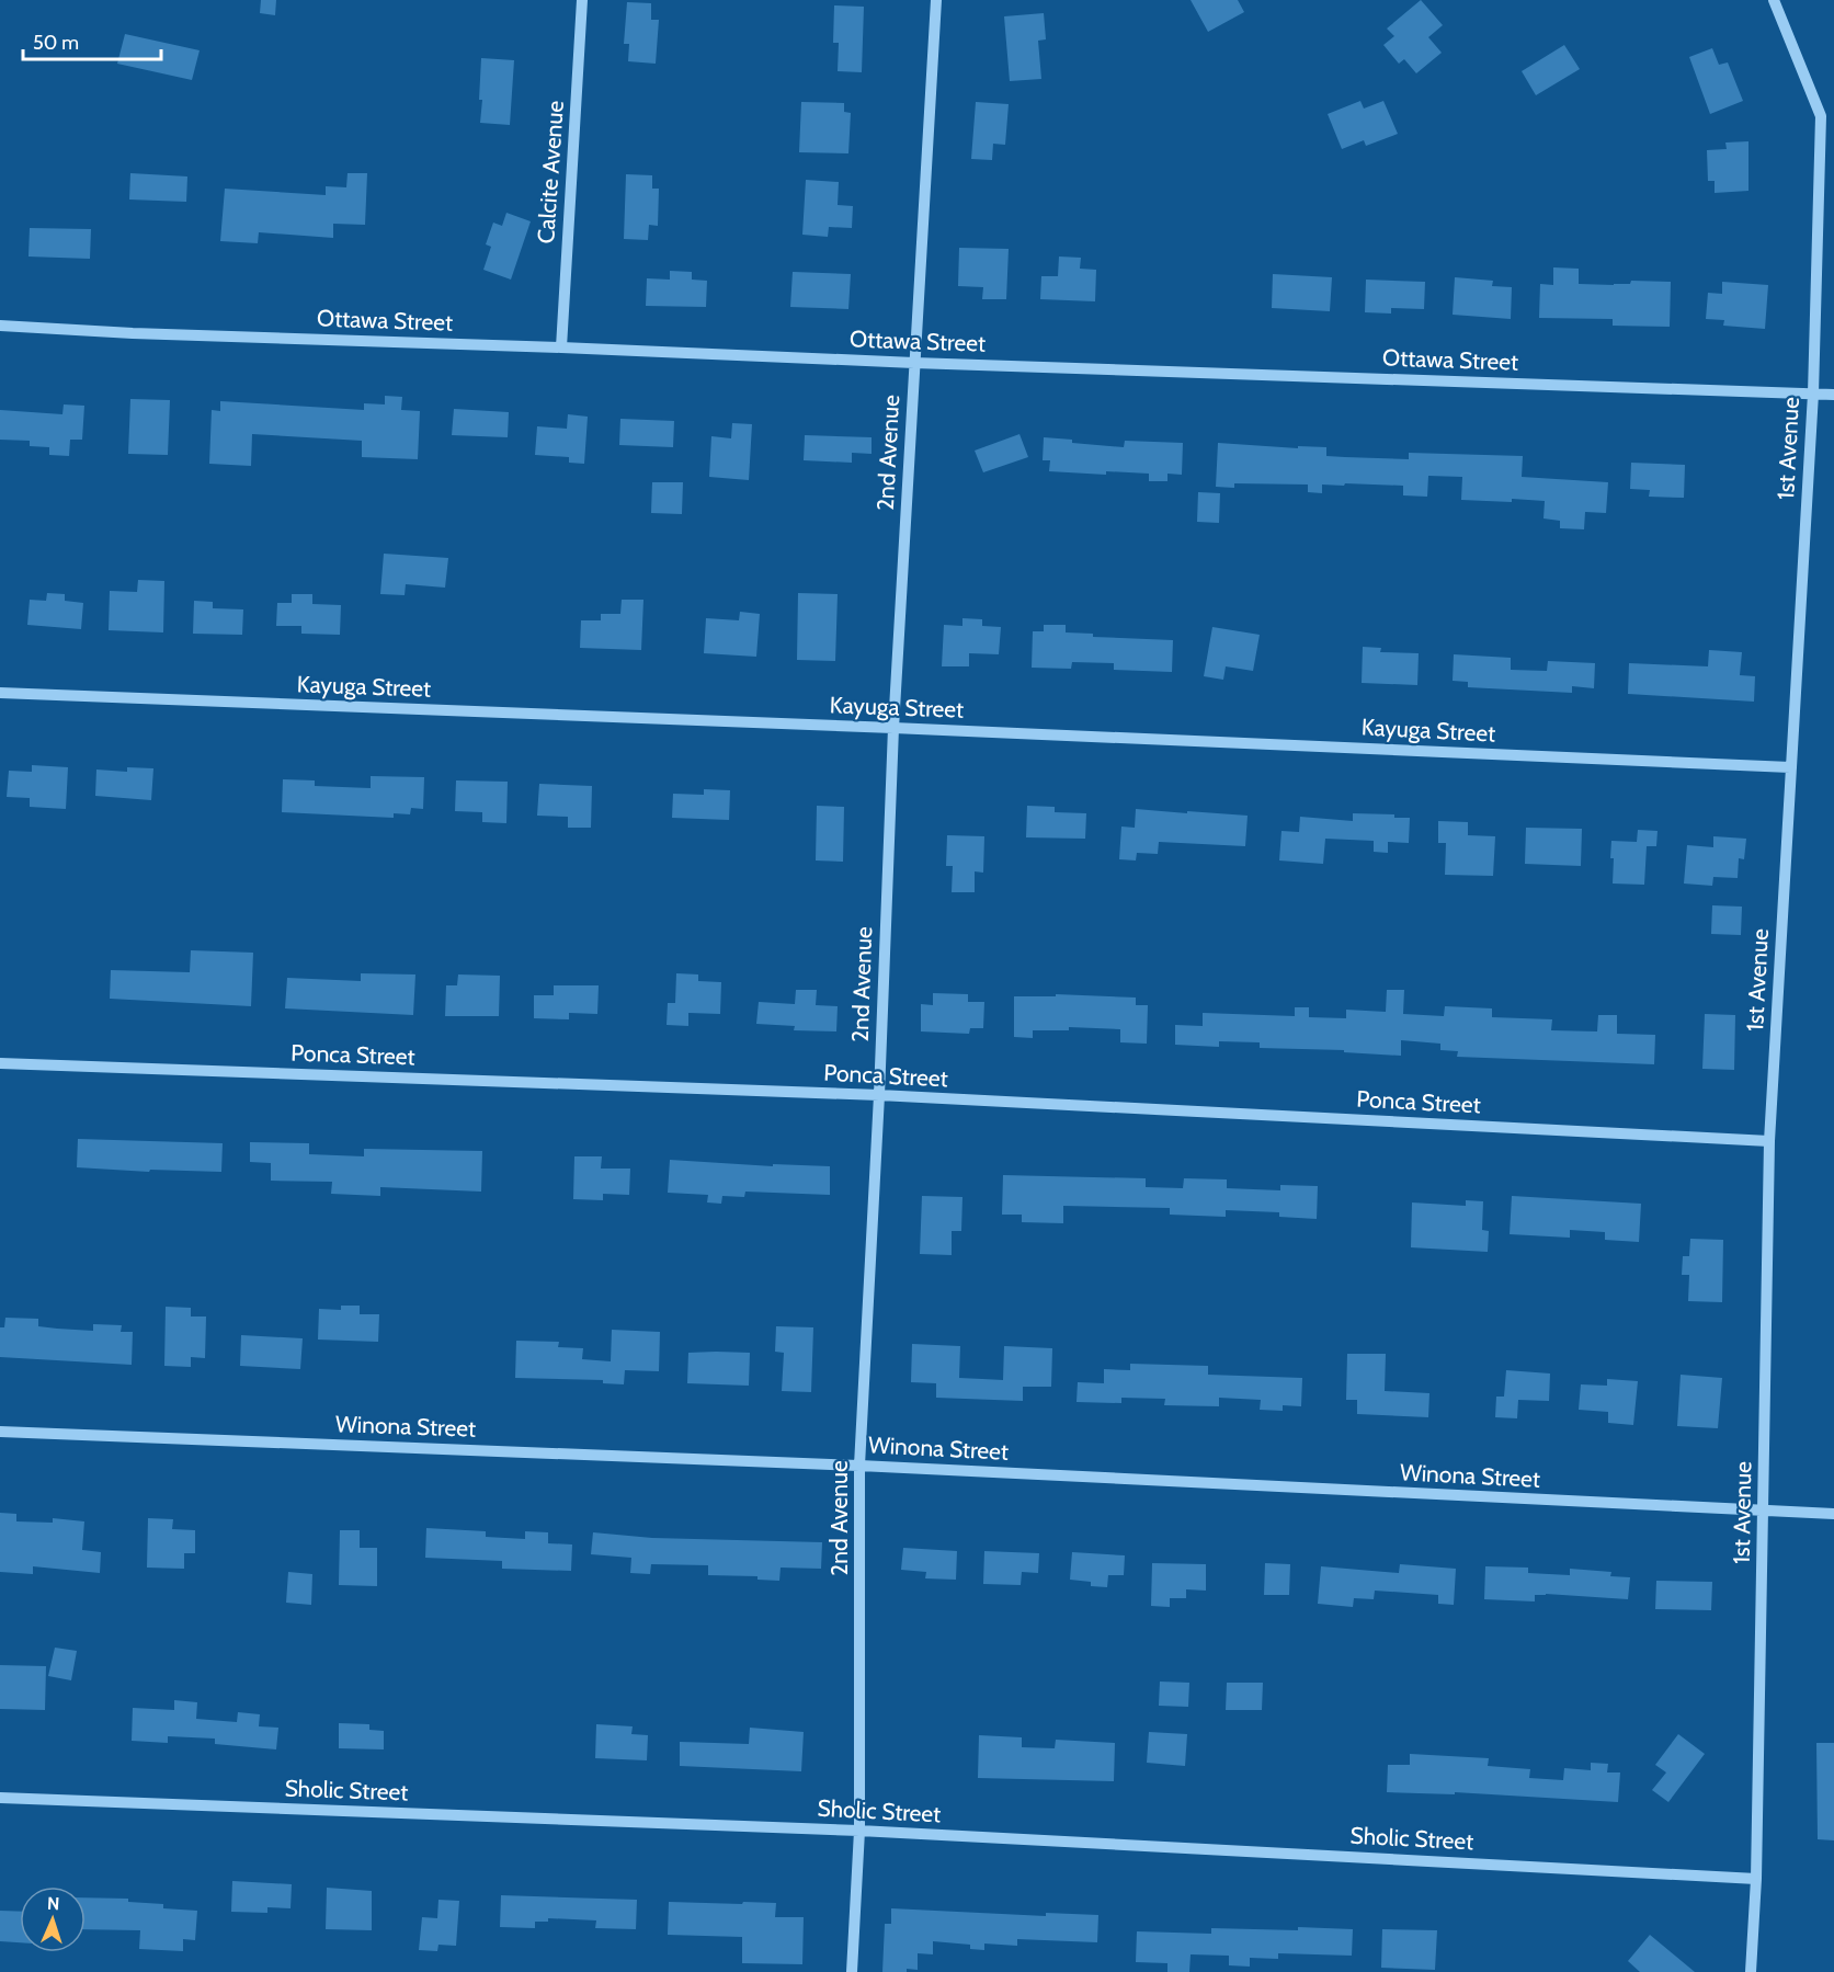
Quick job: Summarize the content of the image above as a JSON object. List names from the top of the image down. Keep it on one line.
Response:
{"streets":{"street":["Calcite Avenue","Ottawa Street","1st Avenue","2nd Avenue","Kayuga Street","Ponca Street","Winona Street","Sholic Street"]},"crossings":[["Calcite Avenue","Ottawa Street"],["Ottawa Street","1st Avenue"],["Ottawa Street","2nd Avenue"],["1st Avenue","Kayuga Street"],["1st Avenue","Ponca Street"],["1st Avenue","Winona Street"],["1st Avenue","Sholic Street"],["2nd Avenue","Kayuga Street"],["2nd Avenue","Ponca Street"],["2nd Avenue","Winona Street"],["2nd Avenue","Sholic Street"]],"scale_bar":"50 m","north":"top"}
